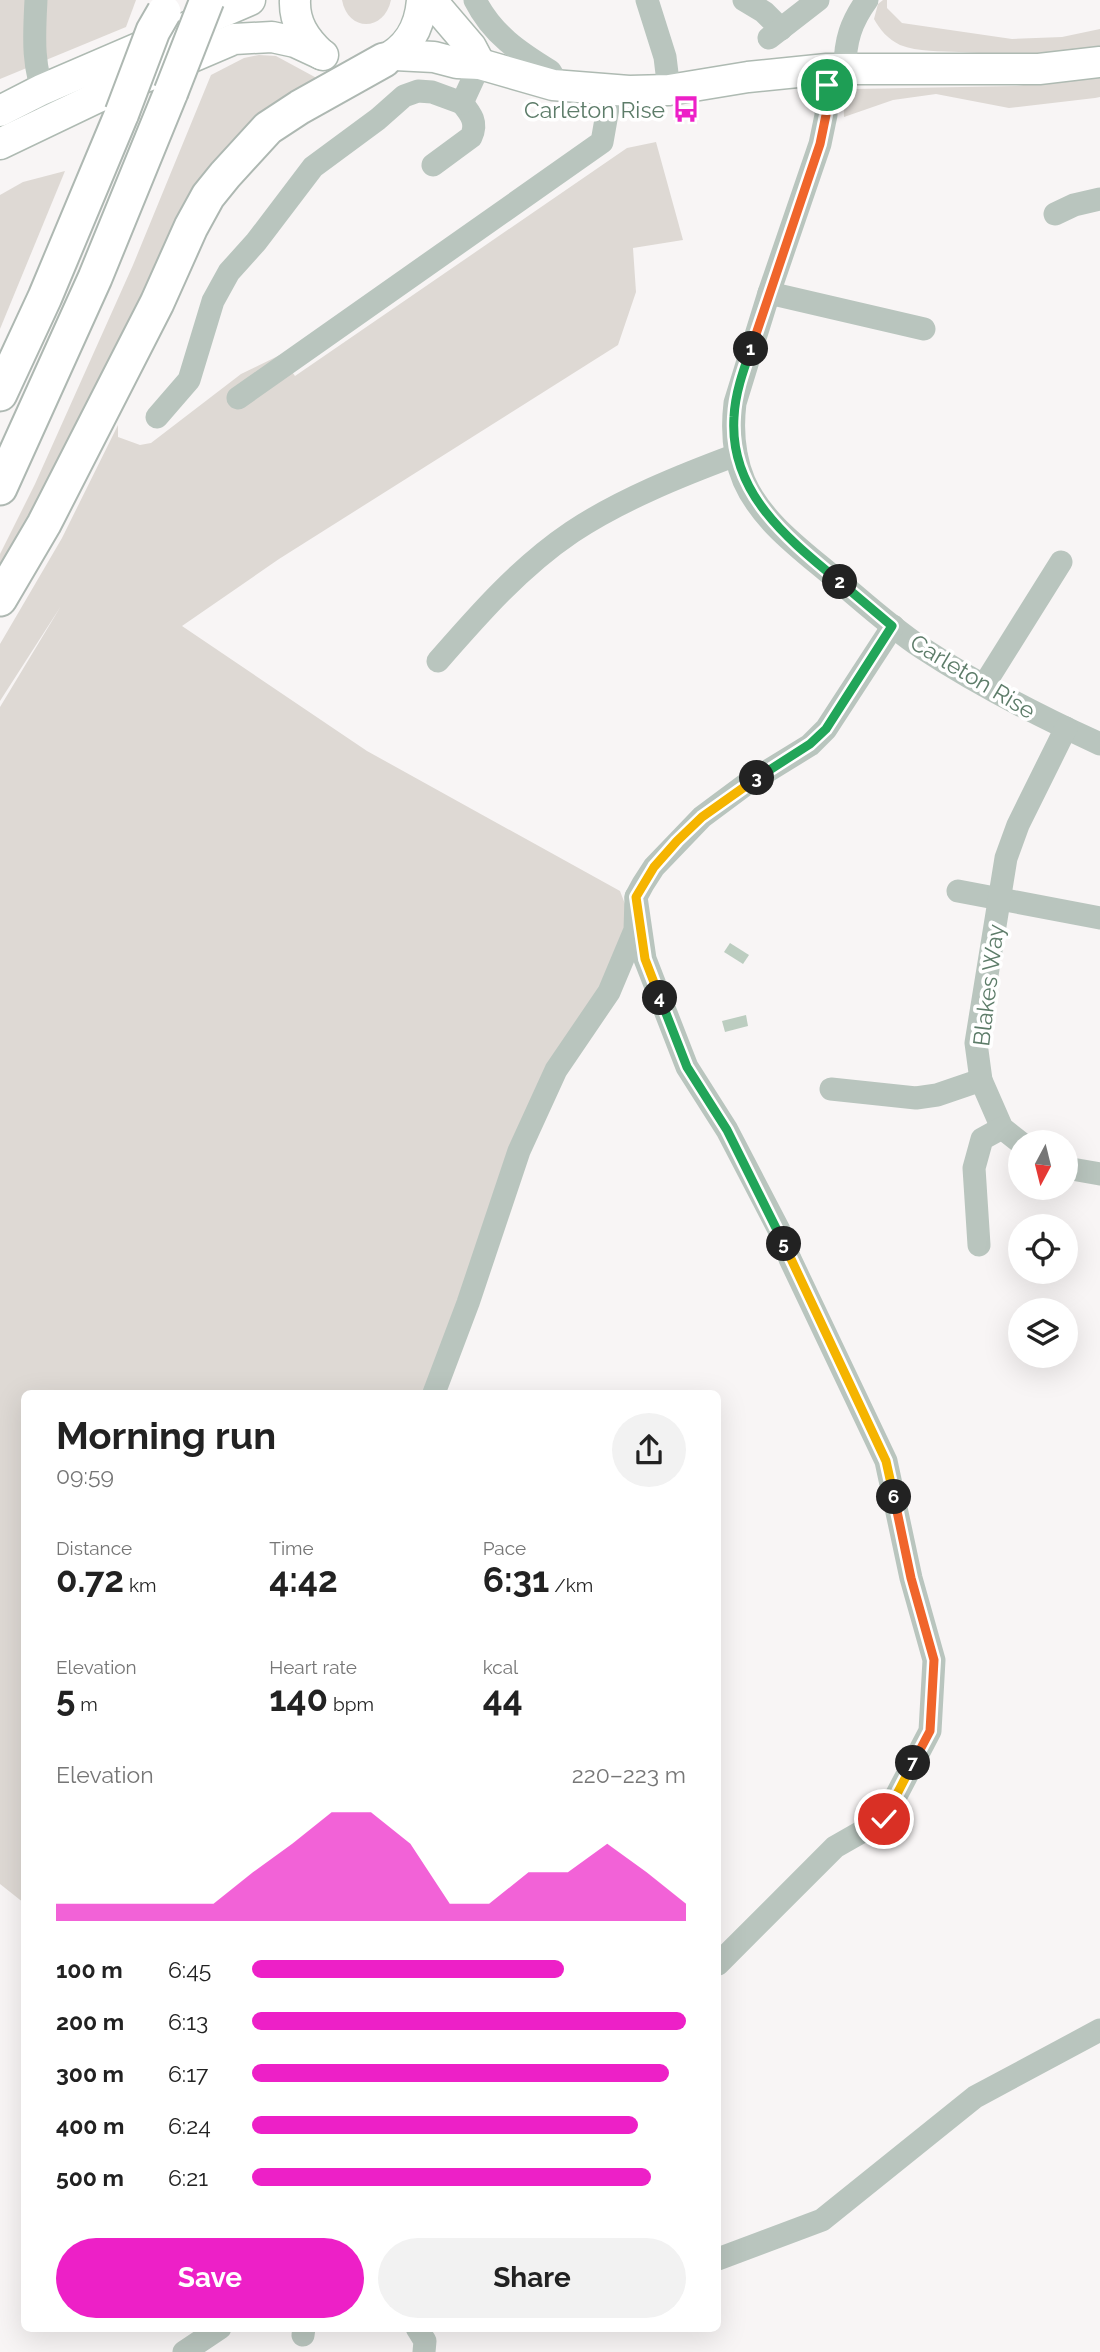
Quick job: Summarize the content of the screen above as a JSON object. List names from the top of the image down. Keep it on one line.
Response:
{"streets":{"street":["Carleton Rise","Blakes Way"]},"crossings":[["Carleton Rise","Blakes Way"]],"places":{"bus stop":["Carleton Rise"]},"north":"bottom","page":{"pins":["1","2","3","4","5","6","7"],"heading":["Morning run","09:59"],"stats":[["Distance","0.72 km"],["Time","4:42"],["Pace","6:31 /km"],["Elevation","5 m"],["Heart rate","140 bpm"],["kcal","44"]],"chart":["Elevation","220–223 m"],"list":[{"name":"100 m","note":"6:45"},{"name":"200 m","note":"6:13"},{"name":"300 m","note":"6:17"},{"name":"400 m","note":"6:24"},{"name":"500 m","note":"6:21"}],"buttons":["Save","Share"]}}
